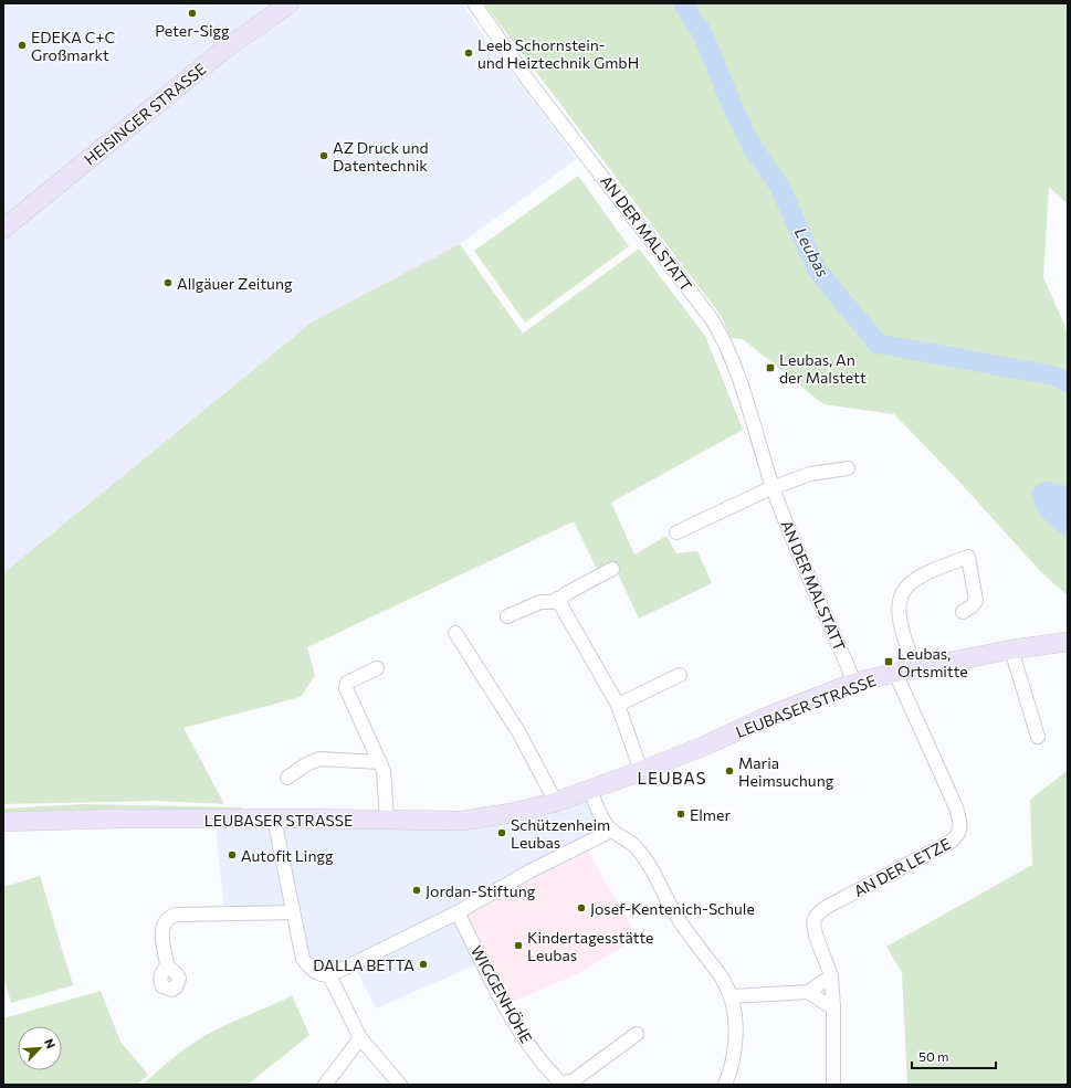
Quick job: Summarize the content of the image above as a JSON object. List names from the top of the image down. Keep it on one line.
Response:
{"streets":{"main road":["HEISINGER STRASSE","LEUBASER STRASSE"],"street":["AN DER MALSTATT","AN DER LETZE","WIGGENHÖHE"]},"crossings":[["AN DER MALSTATT","LEUBASER STRASSE"],["LEUBASER STRASSE","AN DER LETZE"]],"districts":["LEUBAS"],"water":["Leubas"],"places":{"other":["Peter-Sigg","EDEKA C+C Großmarkt","Leeb Schornstein- und Heiztechnik GmbH","AZ Druck und Datentechnik","Allgäuer Zeitung","Maria Heimsuchung","Elmer","Schützenheim Leubas","Autofit Lingg","Jordan-Stiftung","Josef-Kentenich-Schule","Kindertagesstätte Leubas","DALLA BETTA"],"transit":["Leubas, An der Malstett","Leubas, Ortsmitte"]},"scale_bar":"50 m","north":"top right"}
